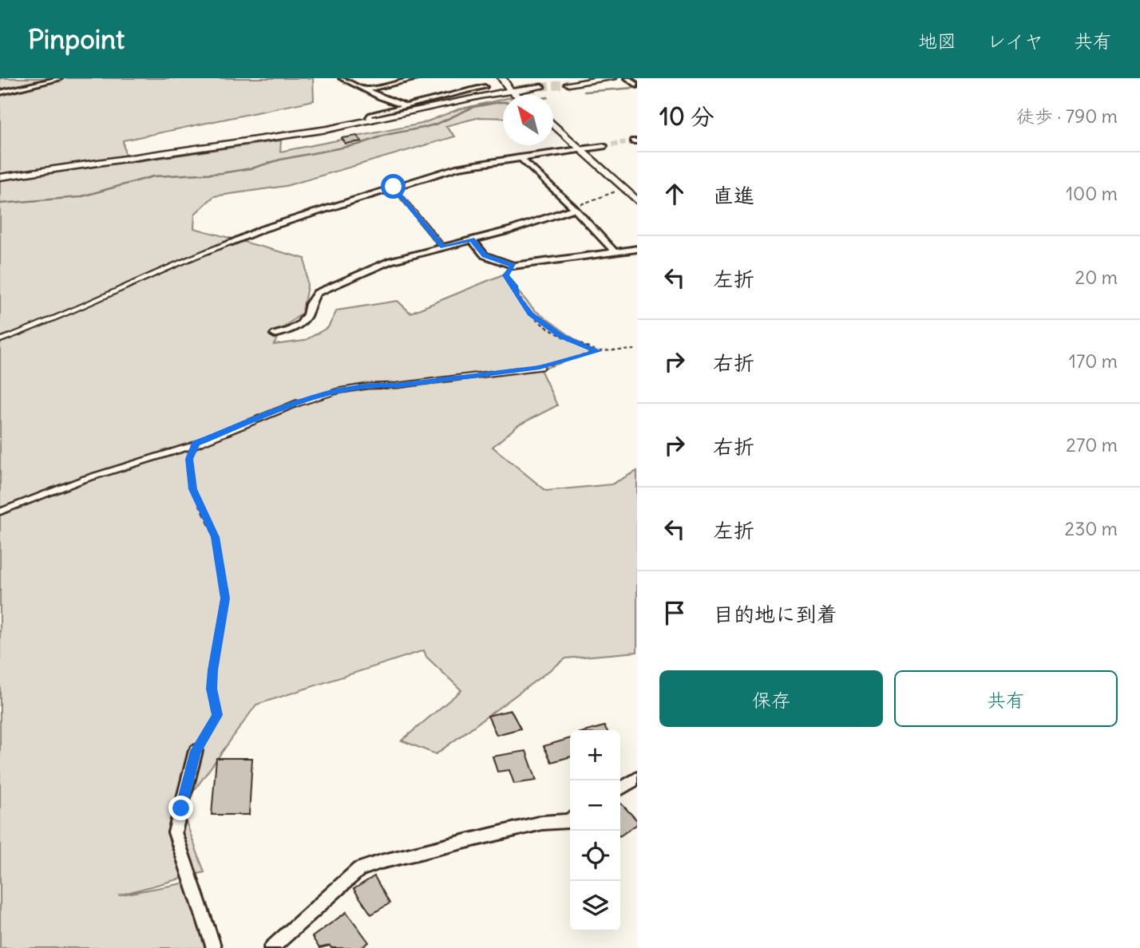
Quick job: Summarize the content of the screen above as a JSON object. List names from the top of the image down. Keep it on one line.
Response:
{"north":"top left","page":{"header":"Pinpoint","nav":["地図","レイヤ","共有"],"heading":["10 分","徒歩 · 790 m"],"list":[["直進","100 m"],["左折","20 m"],["右折","170 m"],["右折","270 m"],["左折","230 m"],"目的地に到着"],"buttons":["保存","共有"],"map_buttons":["+","−"]}}
